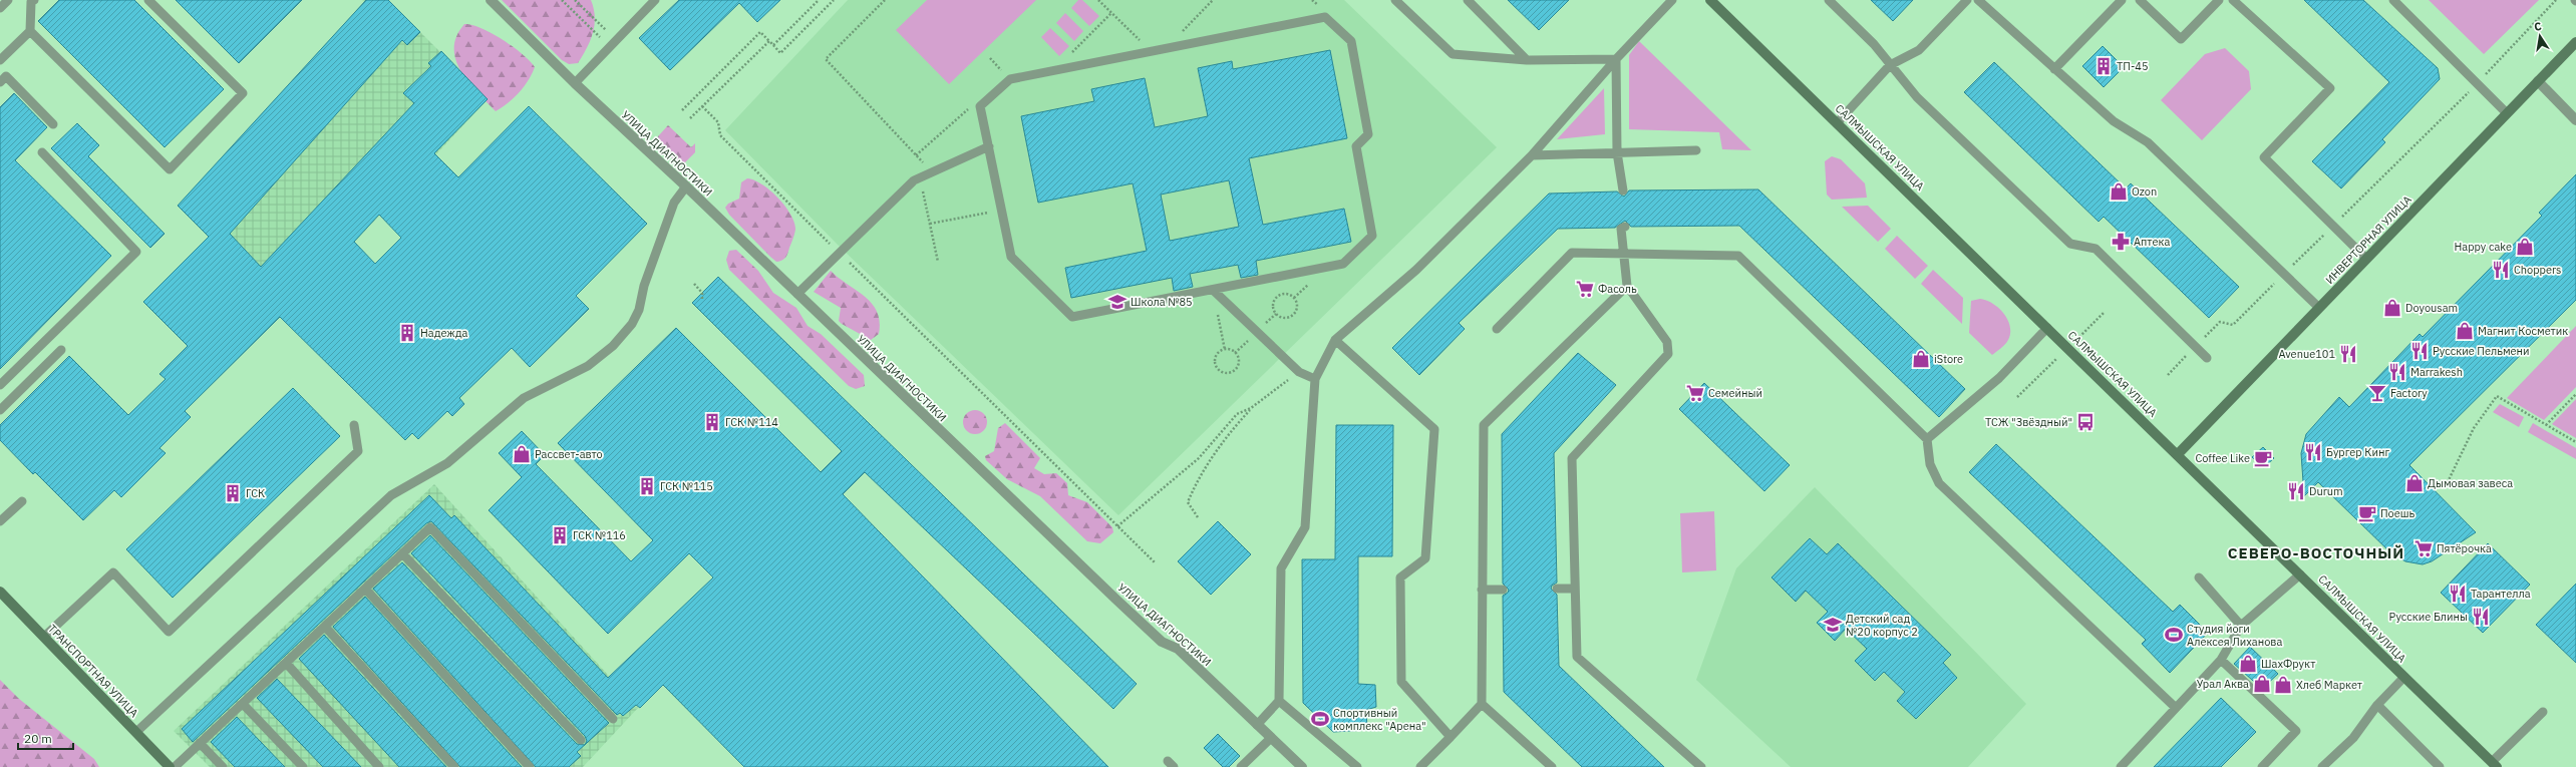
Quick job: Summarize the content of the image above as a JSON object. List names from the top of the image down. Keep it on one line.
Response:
{"streets":{"main road":["САЛМЫШСКАЯ УЛИЦА","ИНВЕРТОРНАЯ УЛИЦА","ТРАНСПОРТНАЯ УЛИЦА"],"street":["УЛИЦА ДИАГНОСТИКИ"]},"crossings":[["САЛМЫШСКАЯ УЛИЦА","ИНВЕРТОРНАЯ УЛИЦА"]],"districts":["СЕВЕРО-ВОСТОЧНЫЙ"],"places":{"building":["ТП-45","Надежда","ГСК №114","ГСК №115","ГСК","ГСК №116"],"shop":["Ozon","Happy cake","Doyousam","Магнит Косметик","iStore","Рассвет-авто","Дымовая завеса","ШахФрукт","Урал Аква","Хлеб Маркет"],"pharmacy":["Аптека"],"restaurant":["Choppers","Русские Пельмени","Avenue101","Marrakesh","Бургер Кинг","Durum","Тарантелла","Русские Блины"],"supermarket":["Фасоль","Семейный","Пятёрочка"],"school or university":["Школа №85","Детский сад №20 корпус 2"],"bar":["Factory"],"bus stop":["ТСЖ \"Звёздный\""],"cafe":["Coffee Like","Поешь"],"sports":["Студия йоги Алексея Лиханова","Спортивный комплекс \"Арена\""]},"scale_bar":"20 m","north":"top"}
